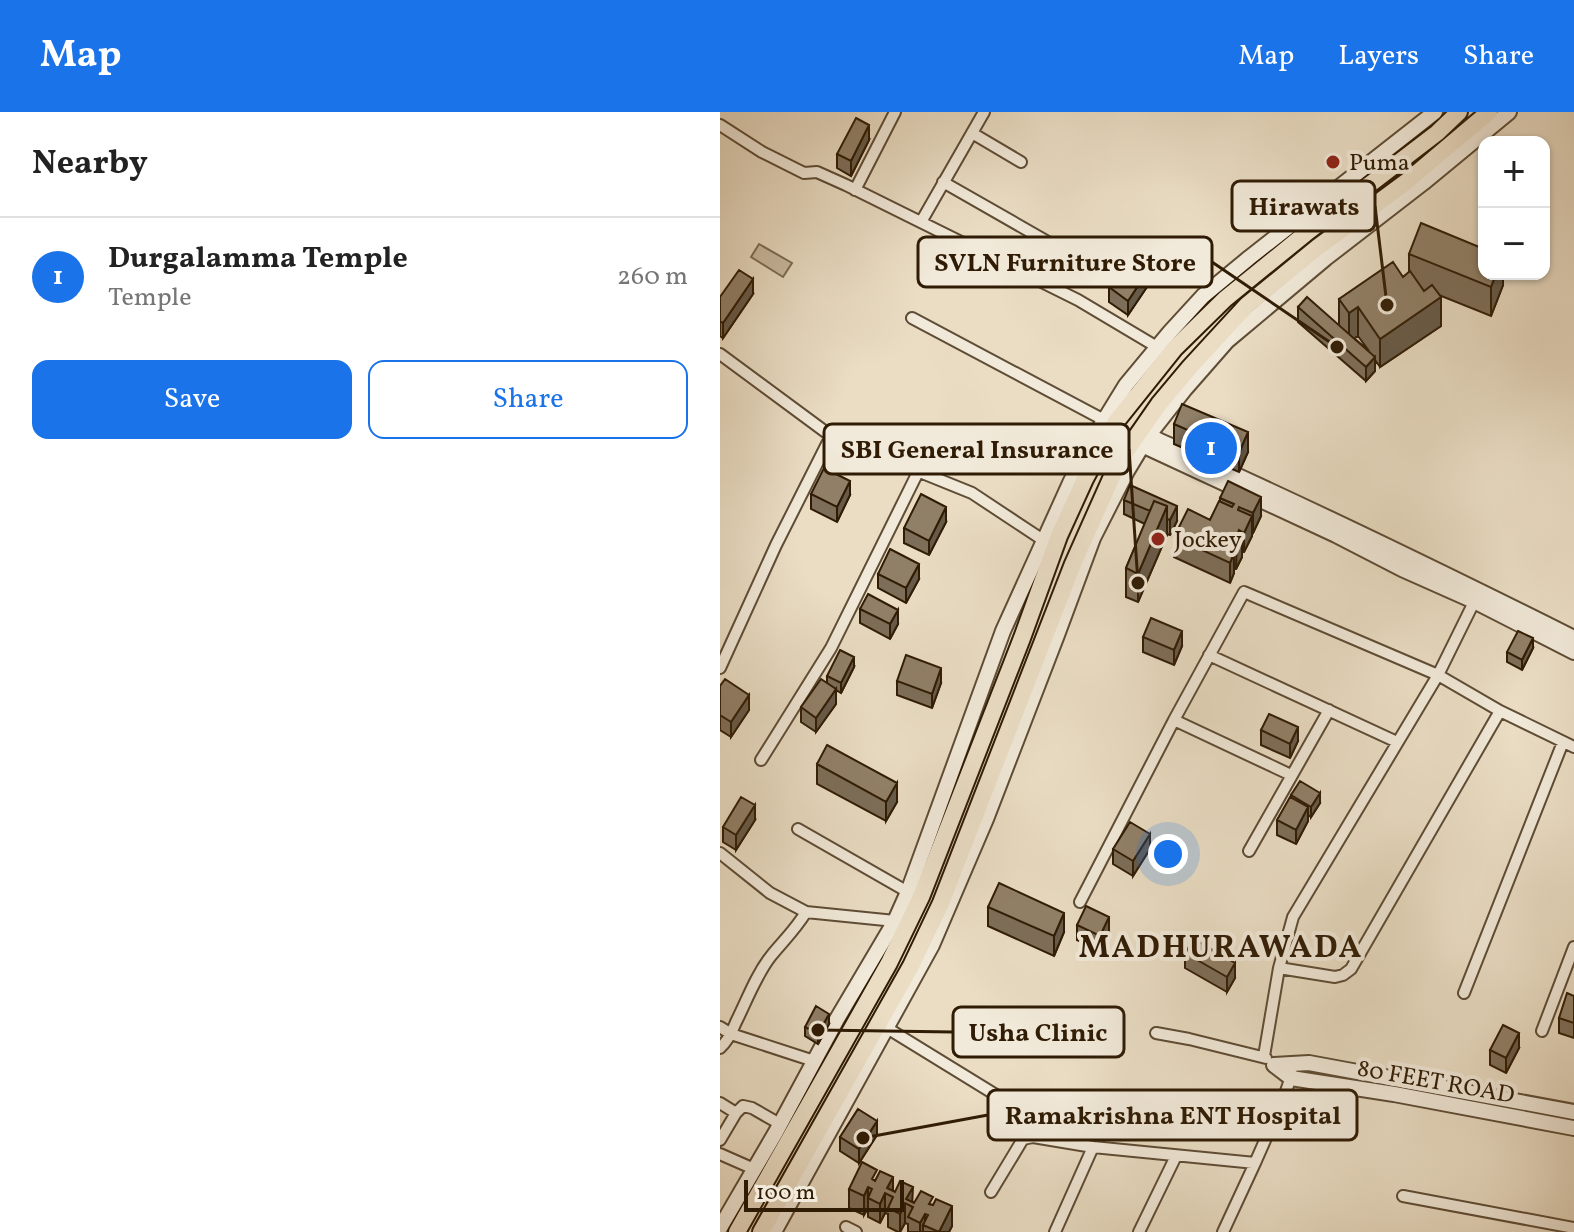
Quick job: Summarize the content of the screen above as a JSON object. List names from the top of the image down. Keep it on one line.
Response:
{"streets":{"street":["80 FEET ROAD"]},"districts":["MADHURAWADA"],"places":["Puma","Hirawats","SVLN Furniture Store","Jockey","SBI General Insurance","Usha Clinic","Ramakrishna ENT Hospital"],"scale_bar":"100 m","page":{"header":"Map","nav":["Map","Layers","Share"],"heading":"Nearby","map_buttons":["+","−"],"list":[{"mark":"1","name":"Durgalamma Temple","note":"Temple","value":"260 m"}],"buttons":["Save","Share"],"pins":"1","scale":"100 m"}}
